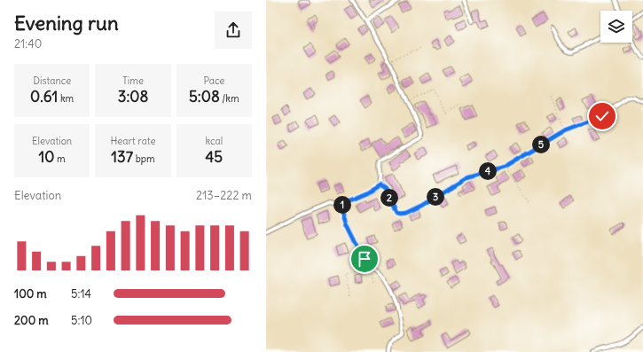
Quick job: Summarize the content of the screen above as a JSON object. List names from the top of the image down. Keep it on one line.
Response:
{"page":{"heading":["Evening run","21:40"],"stats":[["Distance","0.61 km"],["Time","3:08"],["Pace","5:08 /km"],["Elevation","10 m"],["Heart rate","137 bpm"],["kcal","45"]],"pins":["5","4","3","2","1"],"chart":["Elevation","213–222 m"],"list":[{"name":"100 m","note":"5:14"},{"name":"200 m","note":"5:10"}]}}
